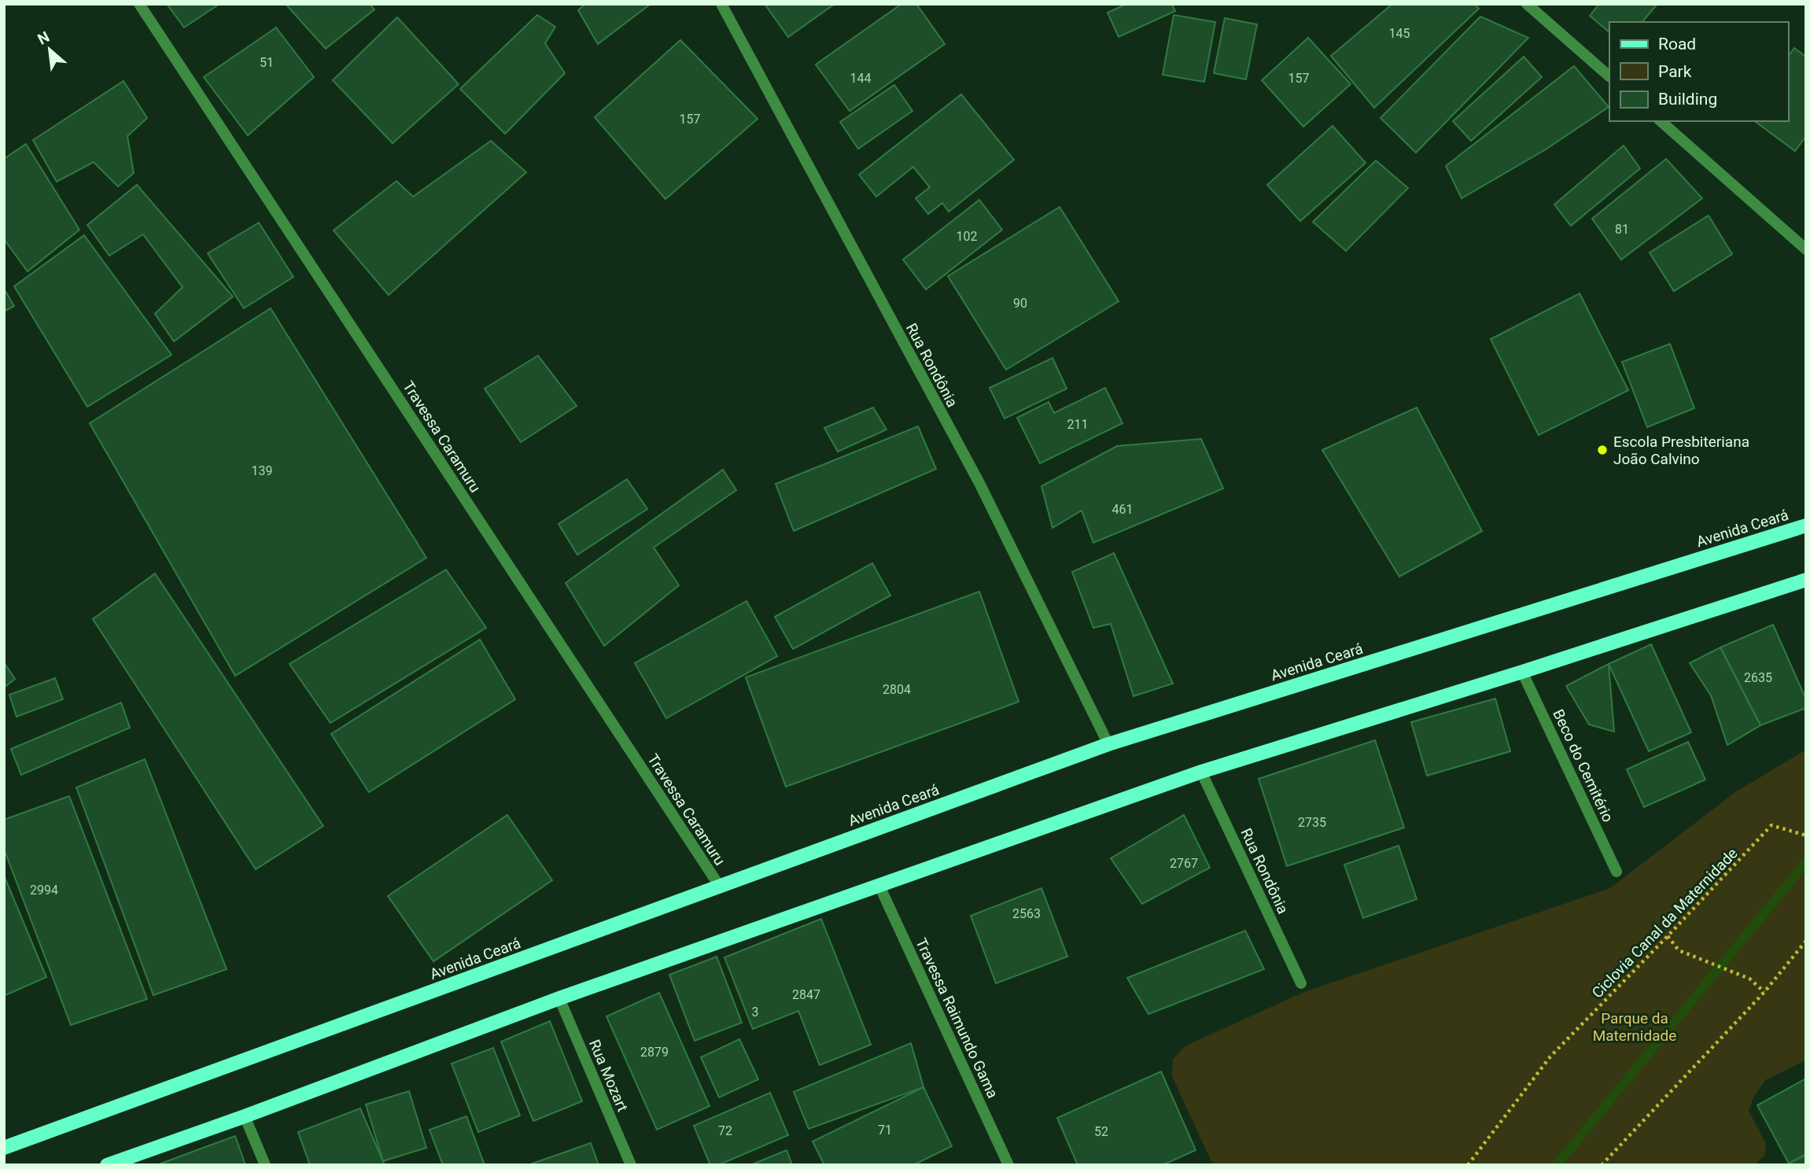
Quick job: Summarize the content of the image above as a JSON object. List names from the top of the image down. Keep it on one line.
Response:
{"streets":{"main road":["Avenida Ceará"],"street":["Rua Rondônia","Travessa Caramuru","Beco do Cemitério","Travessa Raimundo Gama","Rua Mozart"],"path":["Ciclovia Canal da Maternidade"]},"crossings":[["Rua Rondônia","Avenida Ceará"],["Travessa Caramuru","Avenida Ceará"]],"parks":["Parque da Maternidade"],"places":["Escola Presbiteriana João Calvino"],"house_numbers":["145","51","144","157","157","81","102","90","211","139","461","2635","2804","2735","2767","2994","2563","2847","3","2879","71","72","52"],"legend":["Road","Park","Building"],"north":"top left"}
